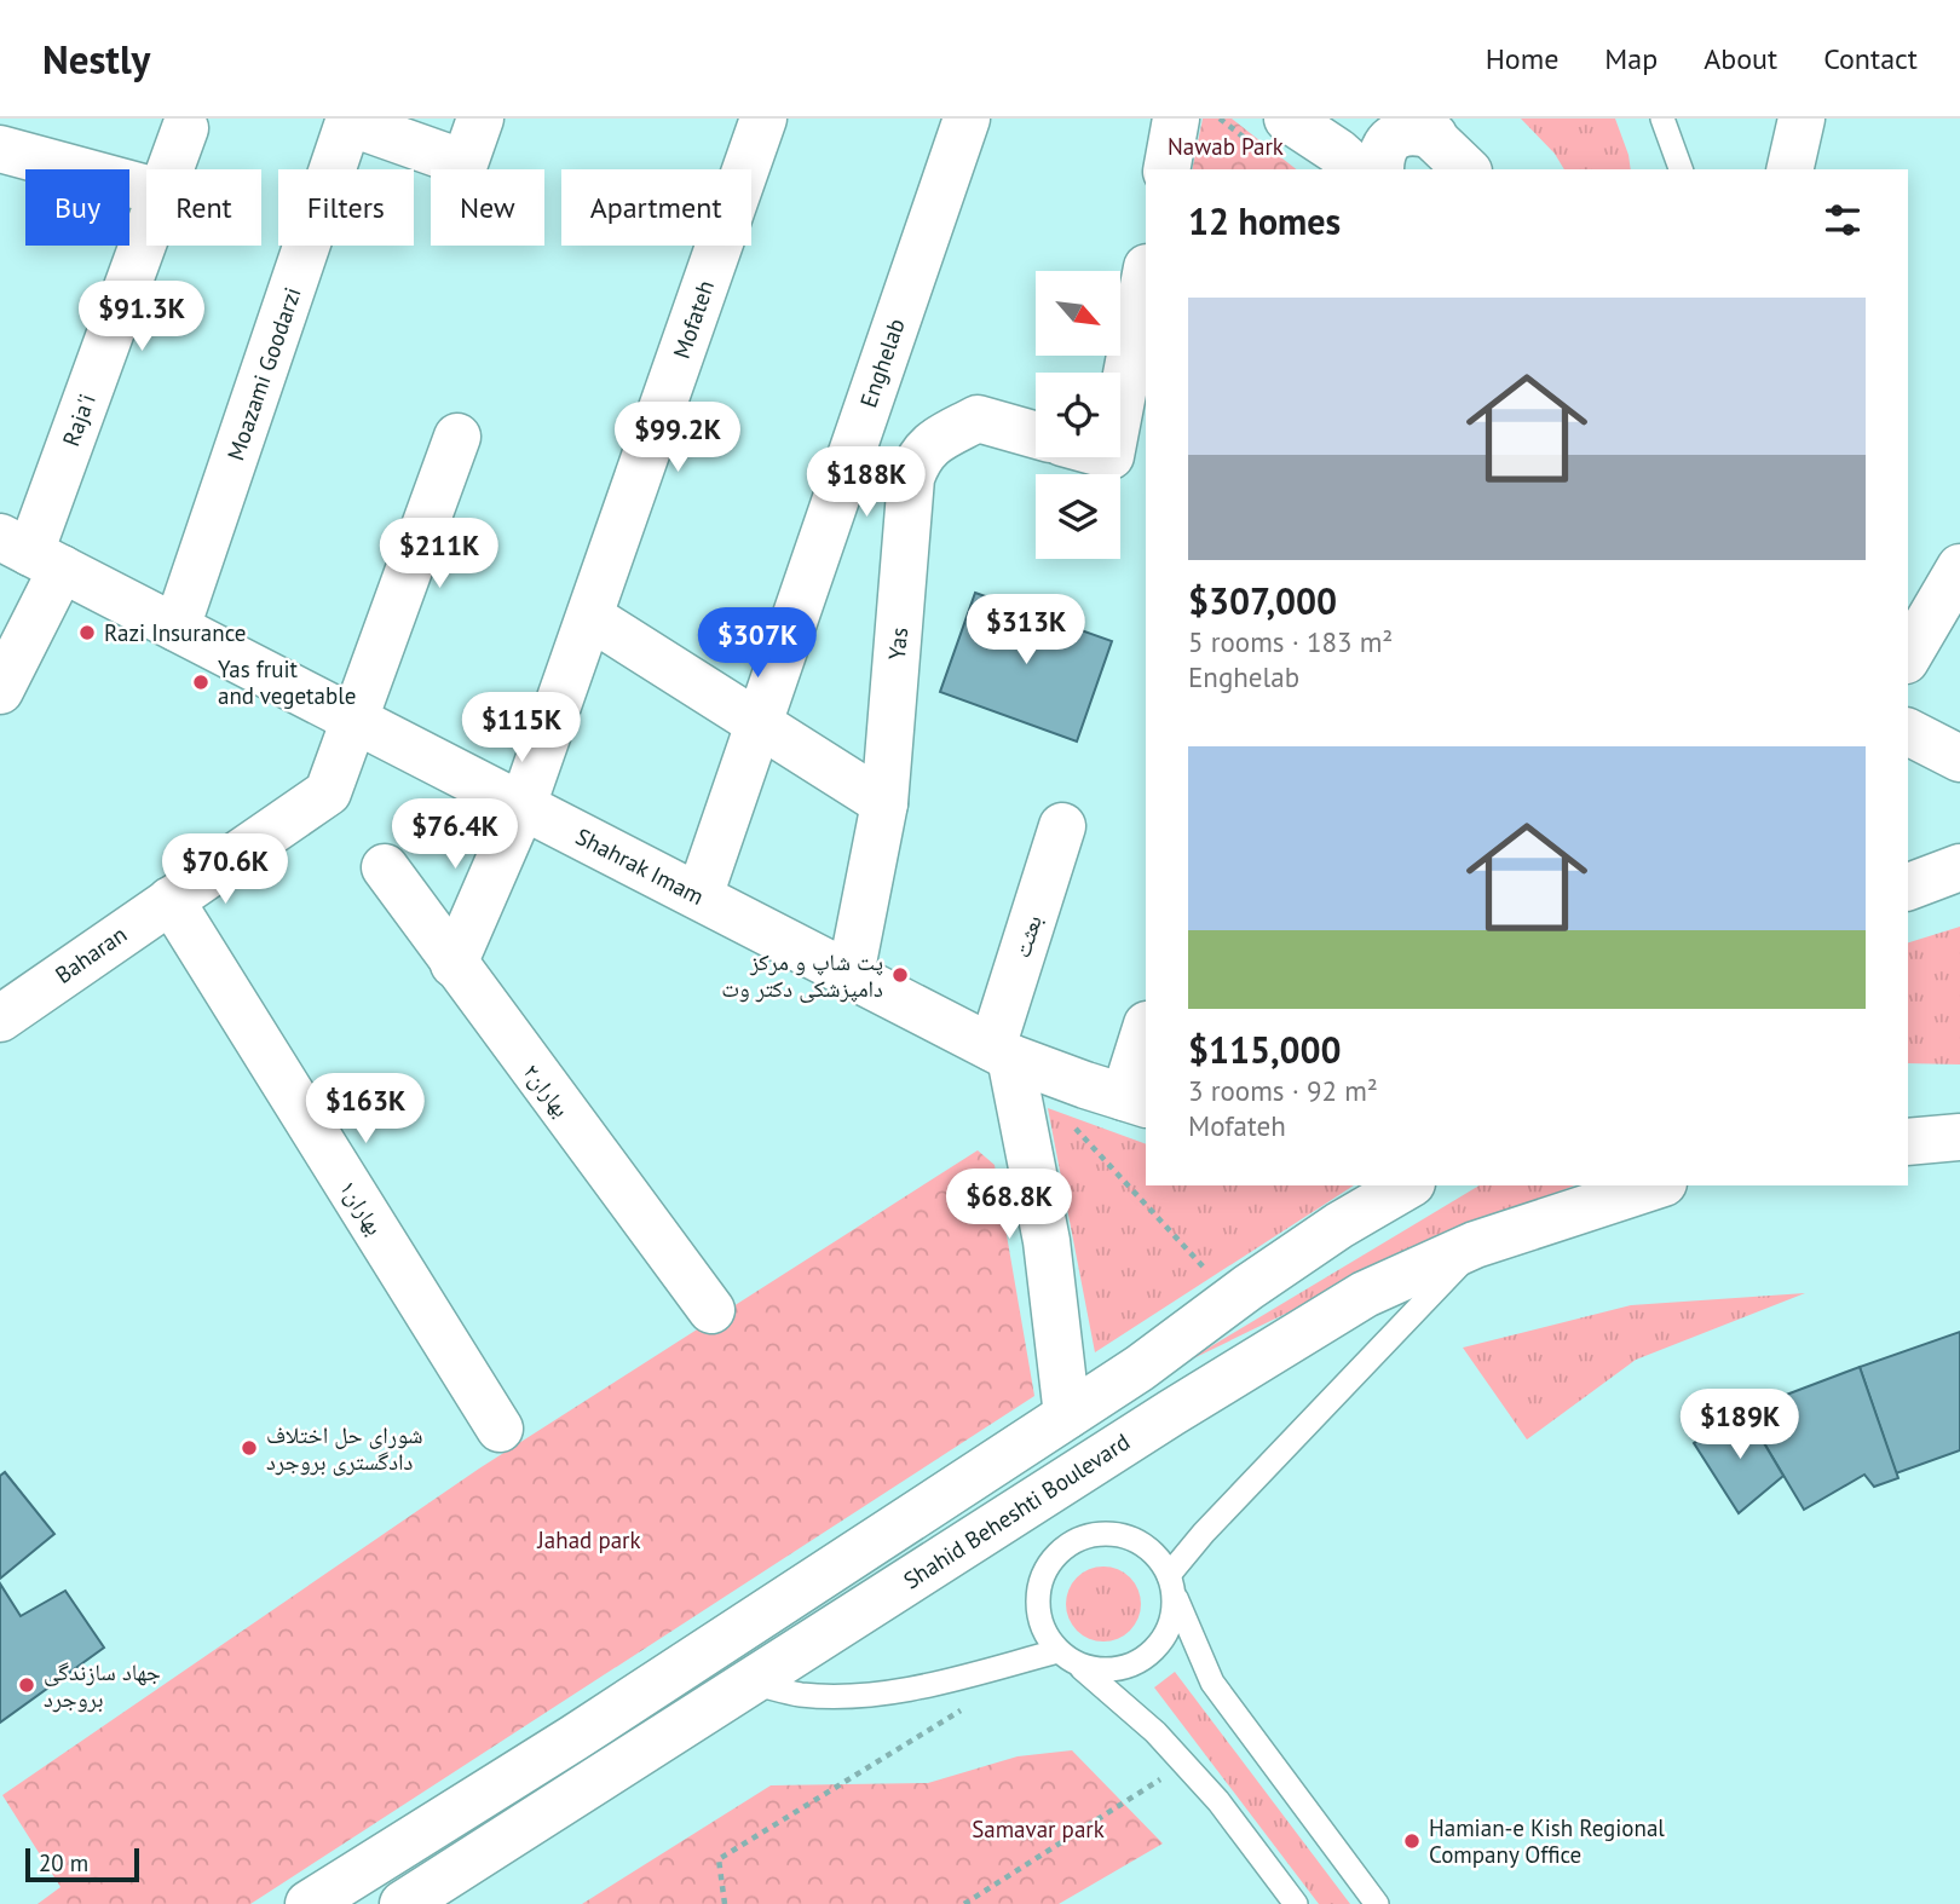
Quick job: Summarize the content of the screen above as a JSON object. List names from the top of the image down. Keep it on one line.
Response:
{"streets":{"street":["Mofateh","Enghelab","Moazami Goodarzi","Raja'i","Yas","Shahrak Imam","بعثت","Baharan","بهاران۲","بهاران۱","Shahid Beheshti Boulevard"]},"crossings":[["Mofateh","Shahrak Imam"],["Mofateh","بهاران۲"],["Enghelab","Shahrak Imam"],["Moazami Goodarzi","Shahrak Imam"],["Raja'i","Shahrak Imam"],["Yas","Shahrak Imam"],["Shahrak Imam","بعثت"],["Shahrak Imam","Baharan"],["Baharan","بهاران۱"]],"parks":["Nawab Park","Jahad park","Samavar park"],"places":["Razi Insurance","Yas fruit and vegetable","پت شاپ و مرکز دامپزشکی دکتر وت","شورای حل اختلاف دادگستری بروجرد","جهاد سازندگی بروجرد","Hamian-e Kish Regional Company Office"],"scale_bar":"20 m","north":"bottom right","page":{"header":"Nestly","nav":["Home","Map","About","Contact"],"chip":["Buy","Rent","Filters","New","Apartment"],"heading":"12 homes","list":[{"name":"$307,000","note":"5 rooms · 183 m² · Enghelab"},{"name":"$115,000","note":"3 rooms · 92 m² · Mofateh"}],"price":["$91.3K","$99.2K","$188K","$211K","$313K","$307K","$115K","$76.4K","$70.6K","$163K","$68.8K","$189K"],"scale":"20 m"}}
